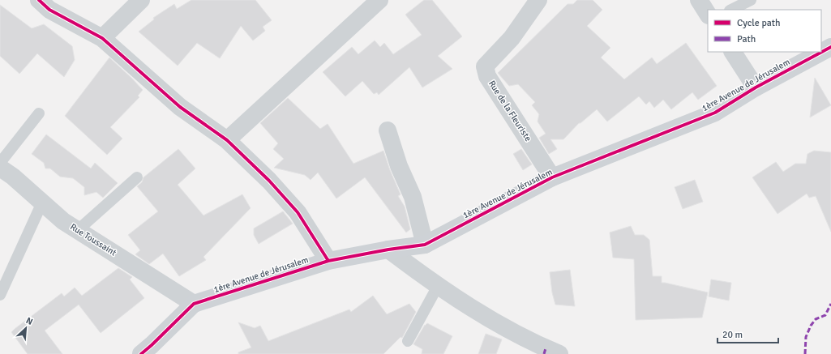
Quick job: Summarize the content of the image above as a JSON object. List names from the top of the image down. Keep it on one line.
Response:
{"streets":{"street":["1ère Avenue de Jérusalem","Rue de la Fleuriste","Rue Toussaint"]},"crossings":[["1ère Avenue de Jérusalem","Rue de la Fleuriste"],["1ère Avenue de Jérusalem","Rue Toussaint"]],"legend":["Cycle path","Path"],"scale_bar":"20 m","north":"top right"}
